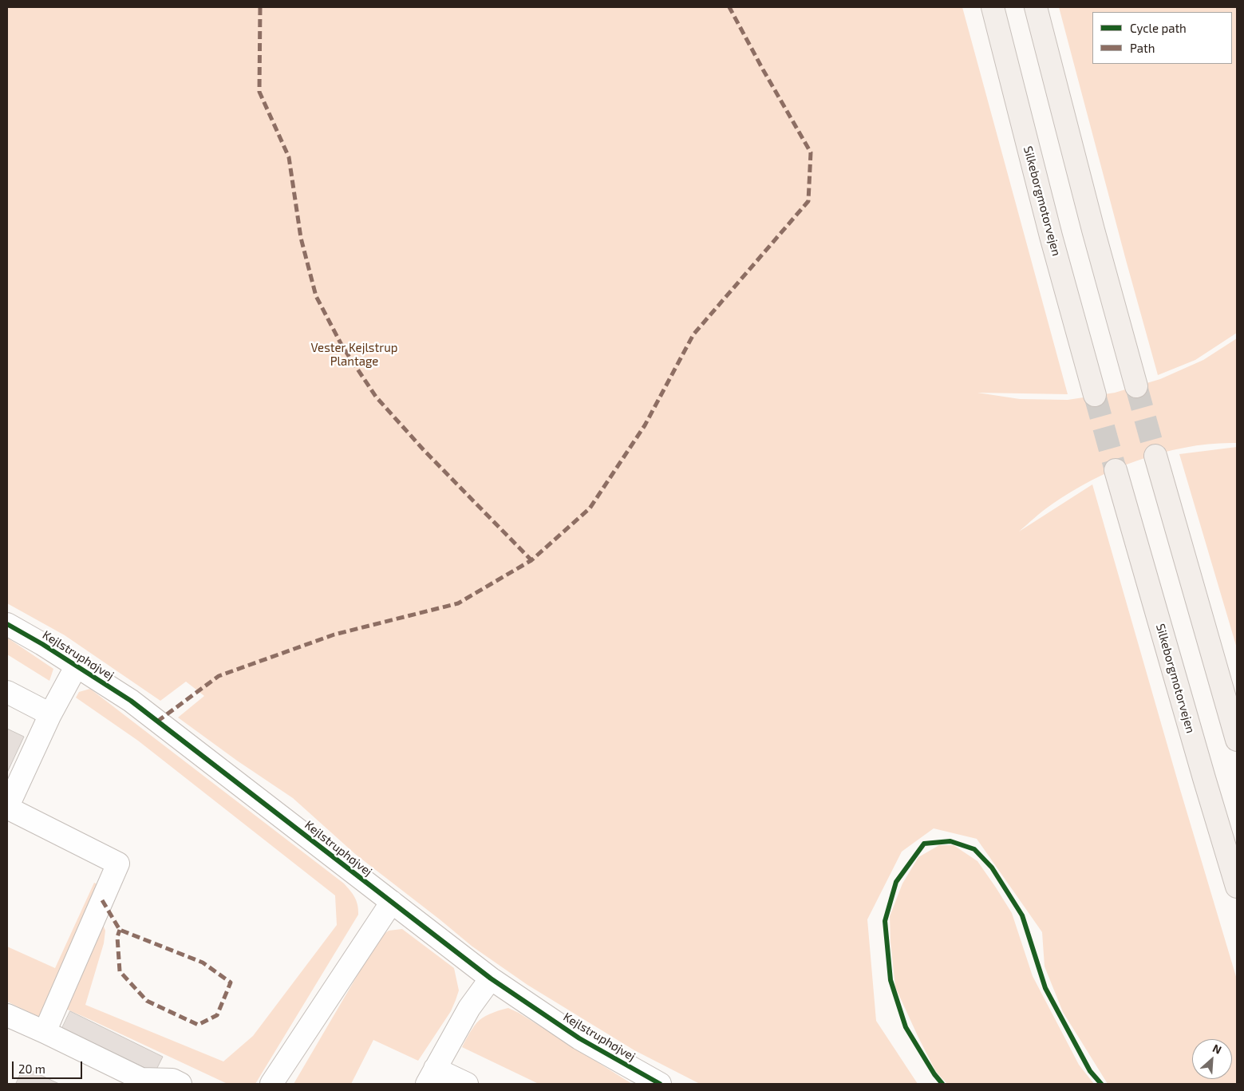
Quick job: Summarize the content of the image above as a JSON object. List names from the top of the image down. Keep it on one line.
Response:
{"streets":{"highway":["Silkeborgmotorvejen"],"street":["Kejlstruphøjvej"]},"parks":["Vester Kejlstrup Plantage"],"legend":["Cycle path","Path"],"scale_bar":"20 m","north":"top right"}
